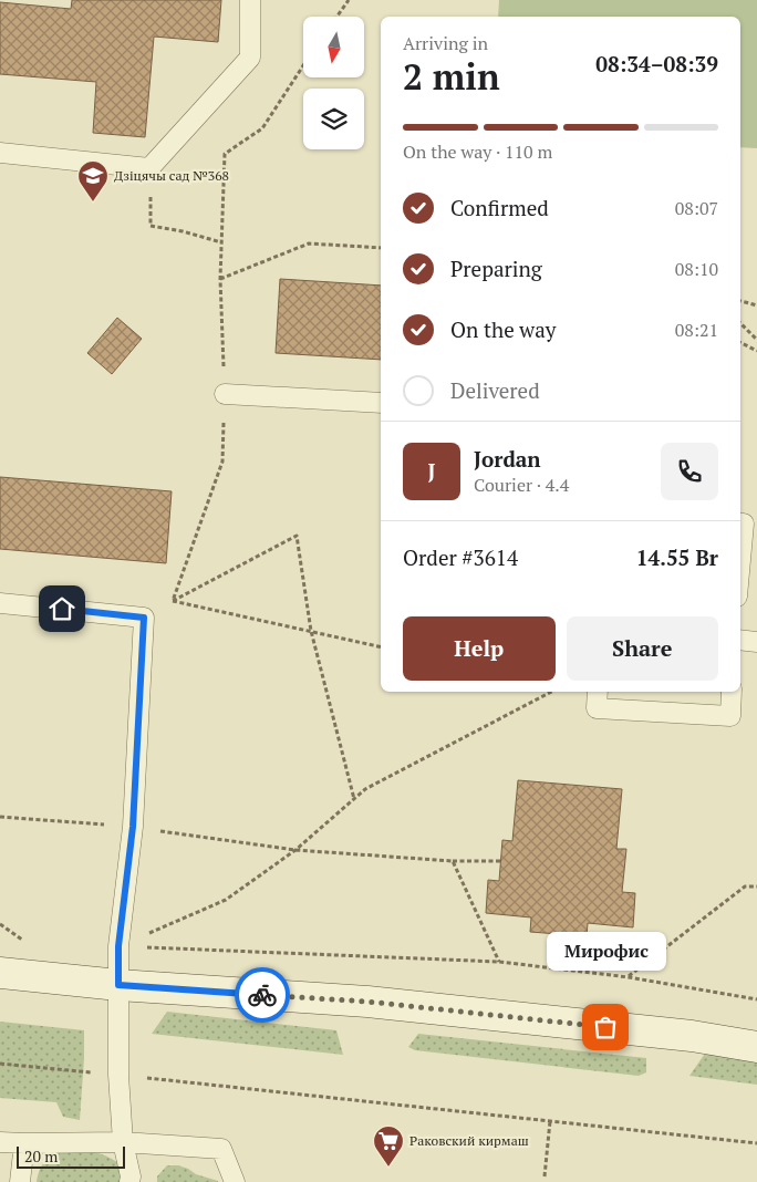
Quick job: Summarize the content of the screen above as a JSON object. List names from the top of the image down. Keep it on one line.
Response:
{"places":{"school or university":["Дзіцячы сад №368"],"other":["Мирофис"],"supermarket":["Раковский кирмаш"]},"scale_bar":"20 m","north":"bottom","page":{"heading":["2 min","Arriving in","08:34–08:39"],"panel":["Jordan","Courier · 4.4","Order #3614","14.55 Br"],"bar":"On the way · 110 m","list":[["Confirmed","08:07"],["Preparing","08:10"],["On the way","08:21"],"Delivered"],"round":"J","buttons":["Help","Share"],"bubble":"Мирофис","scale":"20 m"}}
